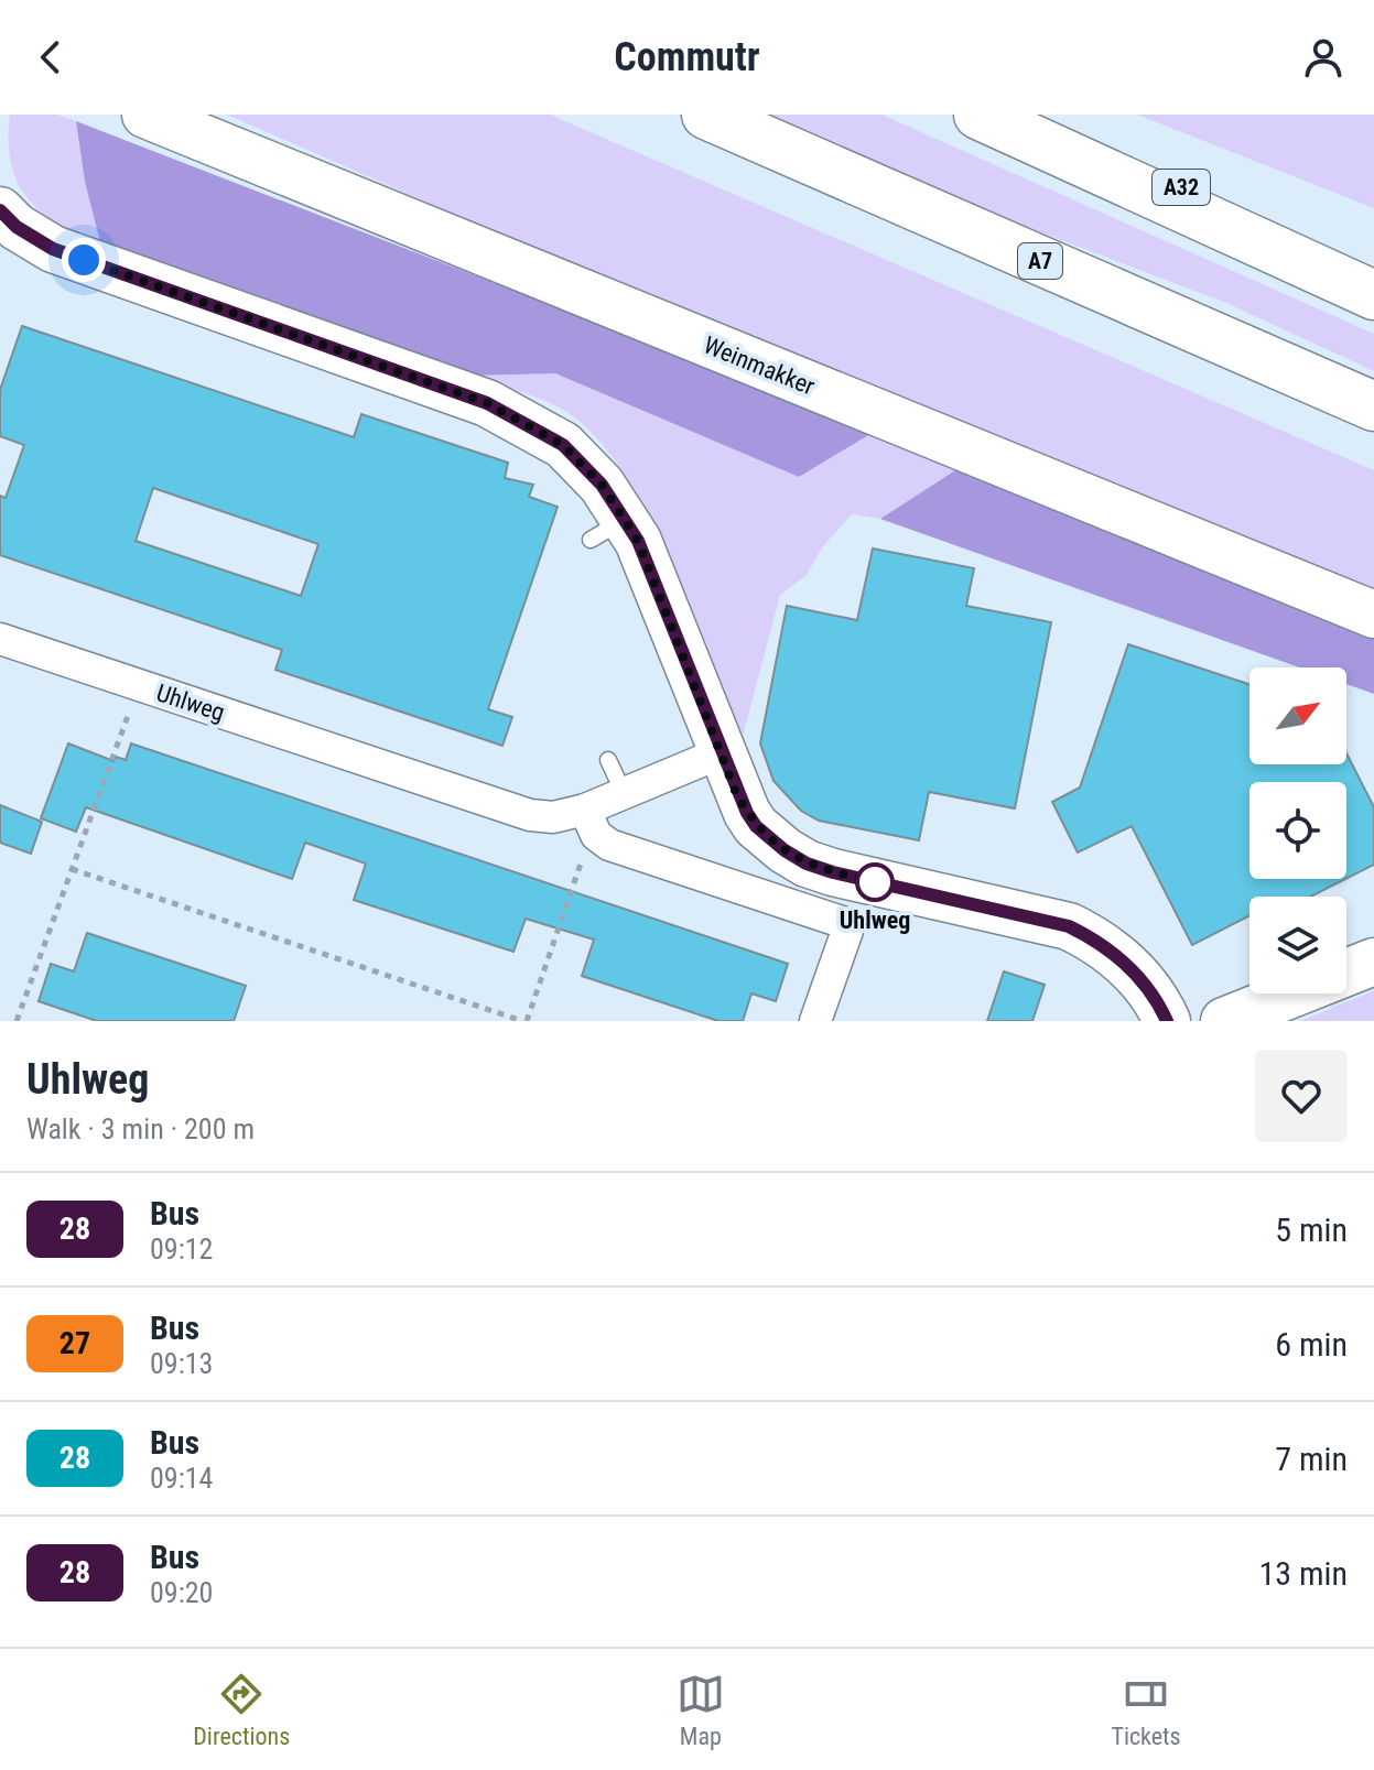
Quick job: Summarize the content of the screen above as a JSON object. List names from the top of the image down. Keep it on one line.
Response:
{"streets":{"highway":["A32","A7"],"street":["Weinmakker","Uhlweg"]},"places":["Uhlweg"],"lines":["bus line 28"],"north":"top right","page":{"header":"Commutr","heading":["Uhlweg","Walk · 3 min · 200 m"],"list":[{"mark":"28","name":"Bus","note":"09:12","value":"5 min"},{"mark":"27","name":"Bus","note":"09:13","value":"6 min"},{"mark":"28","name":"Bus","note":"09:14","value":"7 min"},{"mark":"28","name":"Bus","note":"09:20","value":"13 min"}],"tabs":["Directions","Map","Tickets"]}}
